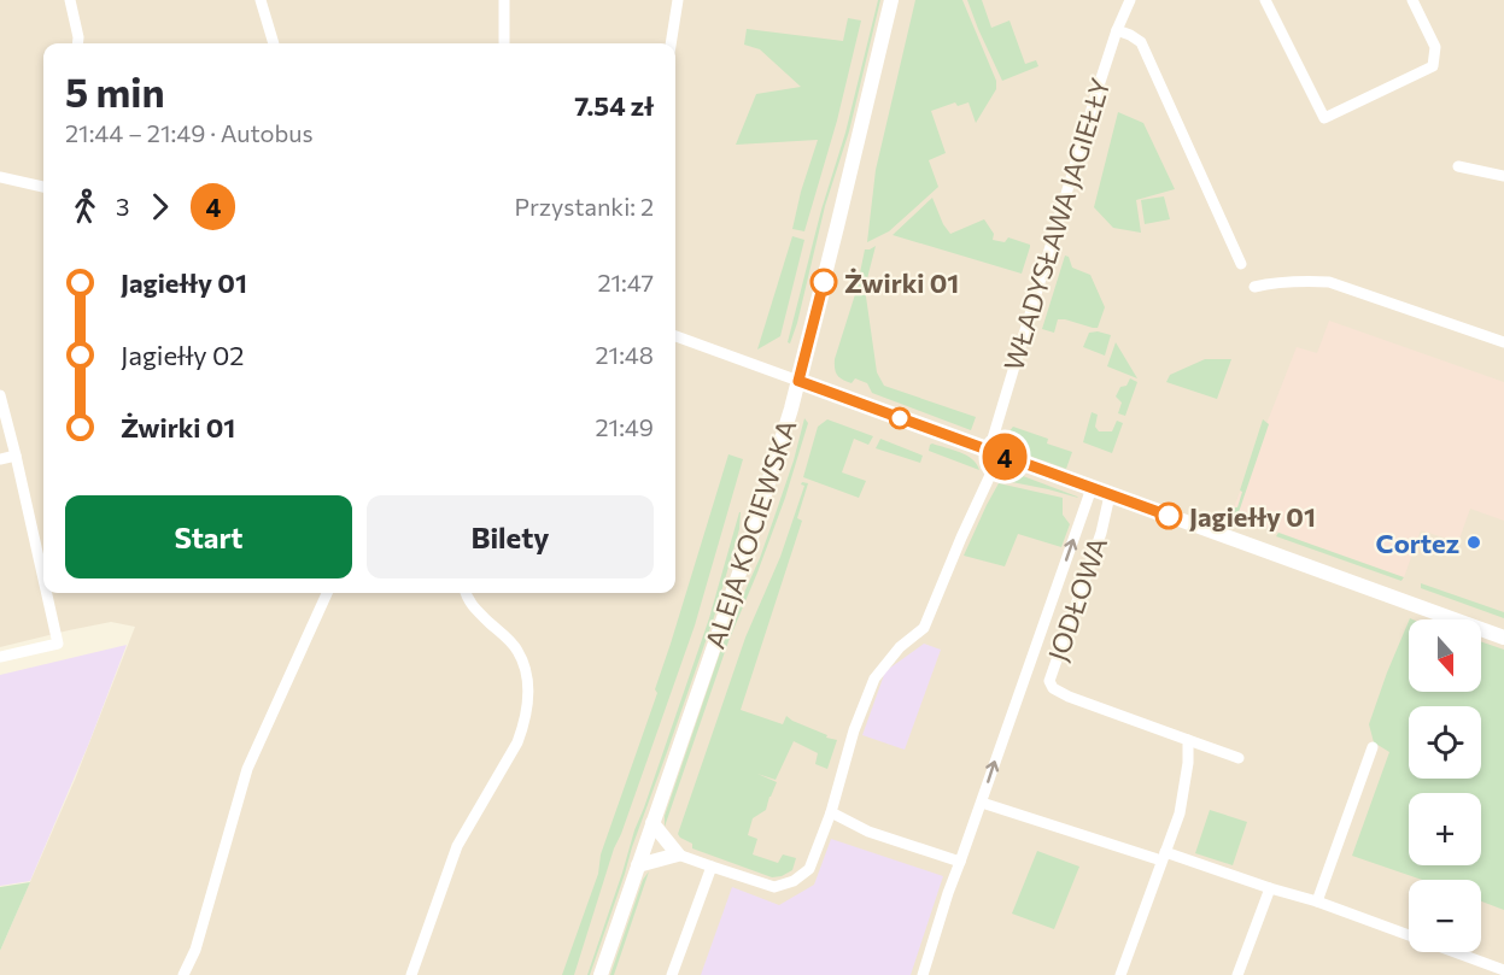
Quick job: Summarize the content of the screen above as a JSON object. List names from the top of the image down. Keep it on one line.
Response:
{"streets":{"street":["WŁADYSŁAWA JAGIEŁŁY","ALEJA KOCIEWSKA","JODŁOWA"]},"one_way":["JODŁOWA"],"places":["Żwirki 01","Jagiełły 01","Cortez"],"lines":["bus line 4"],"north":"bottom","page":{"on_map":"4","heading":["5 min","21:44 – 21:49 · Autobus","7.54 zł"],"legs":["3","4","Przystanki: 2"],"list":[{"name":"Jagiełły 01","value":"21:47"},{"name":"Jagiełły 02","value":"21:48"},{"name":"Żwirki 01","value":"21:49"}],"buttons":["Start","Bilety"],"map_buttons":["+","−"]}}
